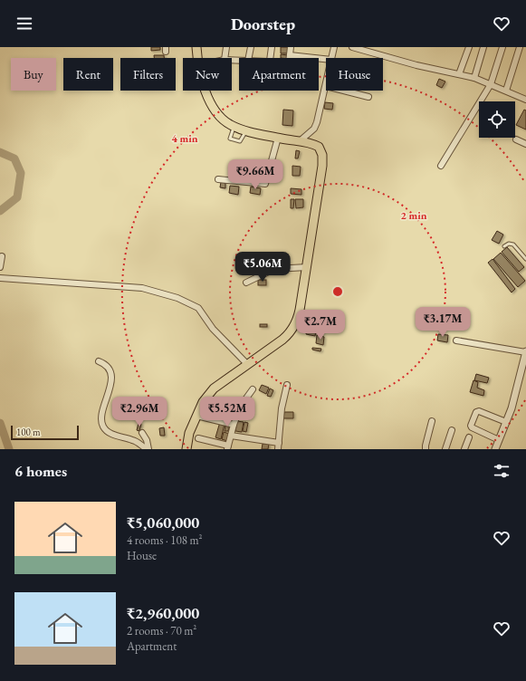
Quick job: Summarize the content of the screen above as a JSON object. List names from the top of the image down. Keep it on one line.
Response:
{"scale_bar":"100 m","page":{"header":"Doorstep","chip":["Buy","Rent","Filters","New","Apartment","House"],"price":["₹9.66M","₹5.06M","₹3.17M","₹2.7M","₹2.96M","₹5.52M"],"scale":"100 m","heading":"6 homes","list":[{"name":"₹5,060,000","note":"4 rooms · 108 m² · House"},{"name":"₹2,960,000","note":"2 rooms · 70 m² · Apartment"}]},"rings":["4 min","2 min"]}
